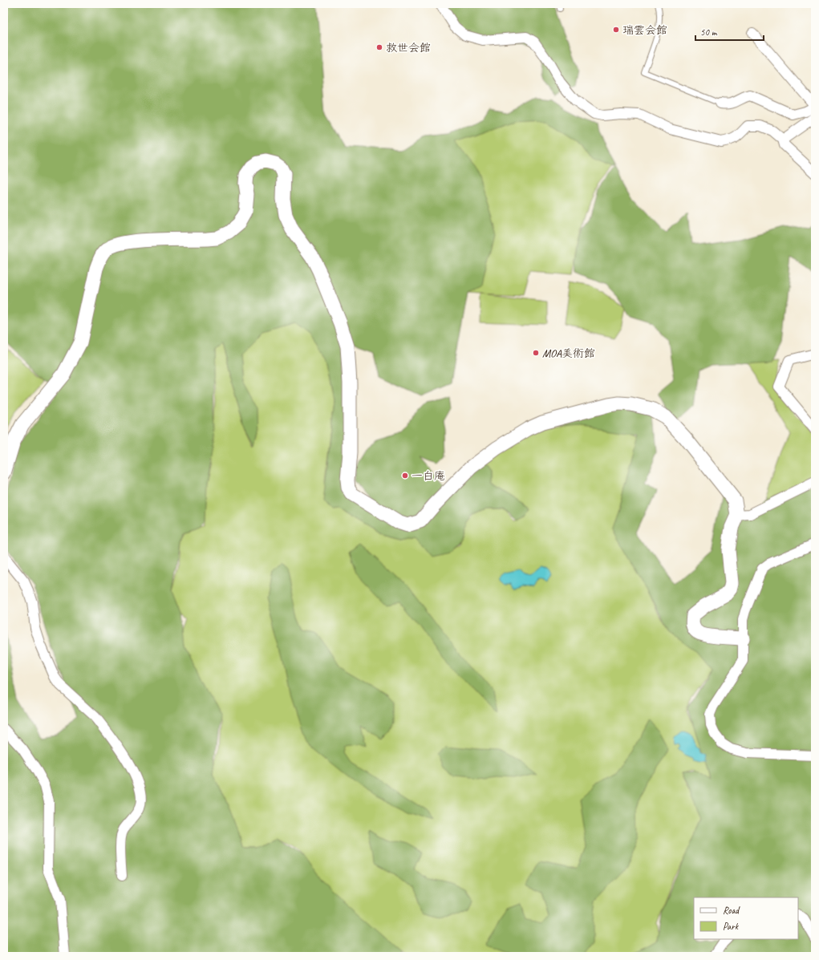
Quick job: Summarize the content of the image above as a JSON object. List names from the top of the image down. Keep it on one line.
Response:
{"places":["瑞雲会館","救世会館","MOA美術館","一白庵"],"legend":["Road","Park"],"scale_bar":"50 m"}
